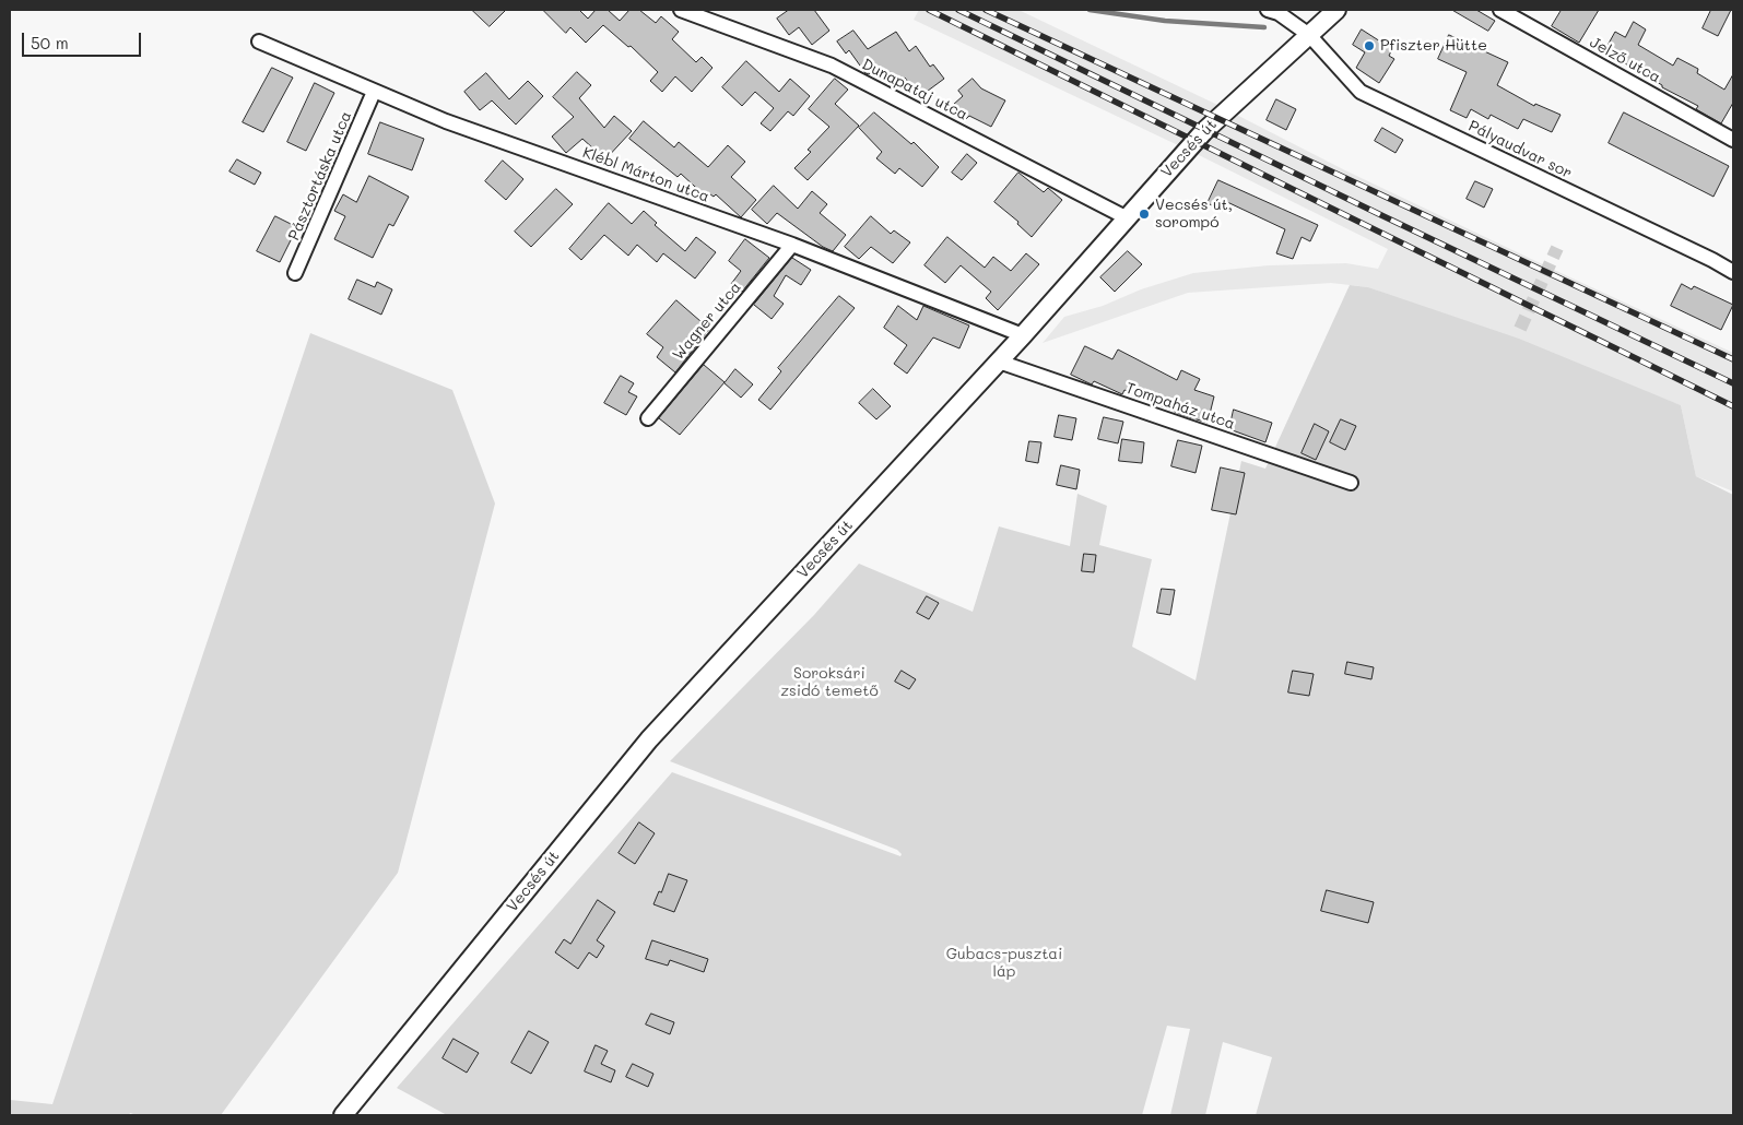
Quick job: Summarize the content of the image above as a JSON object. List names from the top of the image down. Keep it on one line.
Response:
{"streets":{"street":["Jelző utca","Dunapataj utca","Vecsés út","Pályaudvar sor","Klébl Márton utca","Pásztortáska utca","Wagner utca","Tompaház utca"]},"crossings":[["Dunapataj utca","Vecsés út"],["Vecsés út","Pályaudvar sor"],["Vecsés út","Klébl Márton utca"],["Vecsés út","Tompaház utca"],["Klébl Márton utca","Pásztortáska utca"],["Klébl Márton utca","Wagner utca"]],"parks":["Soroksári zsidó temető","Gubacs-pusztai láp"],"places":["Pfiszter Hütte","Vecsés út, sorompó"],"scale_bar":"50 m"}
